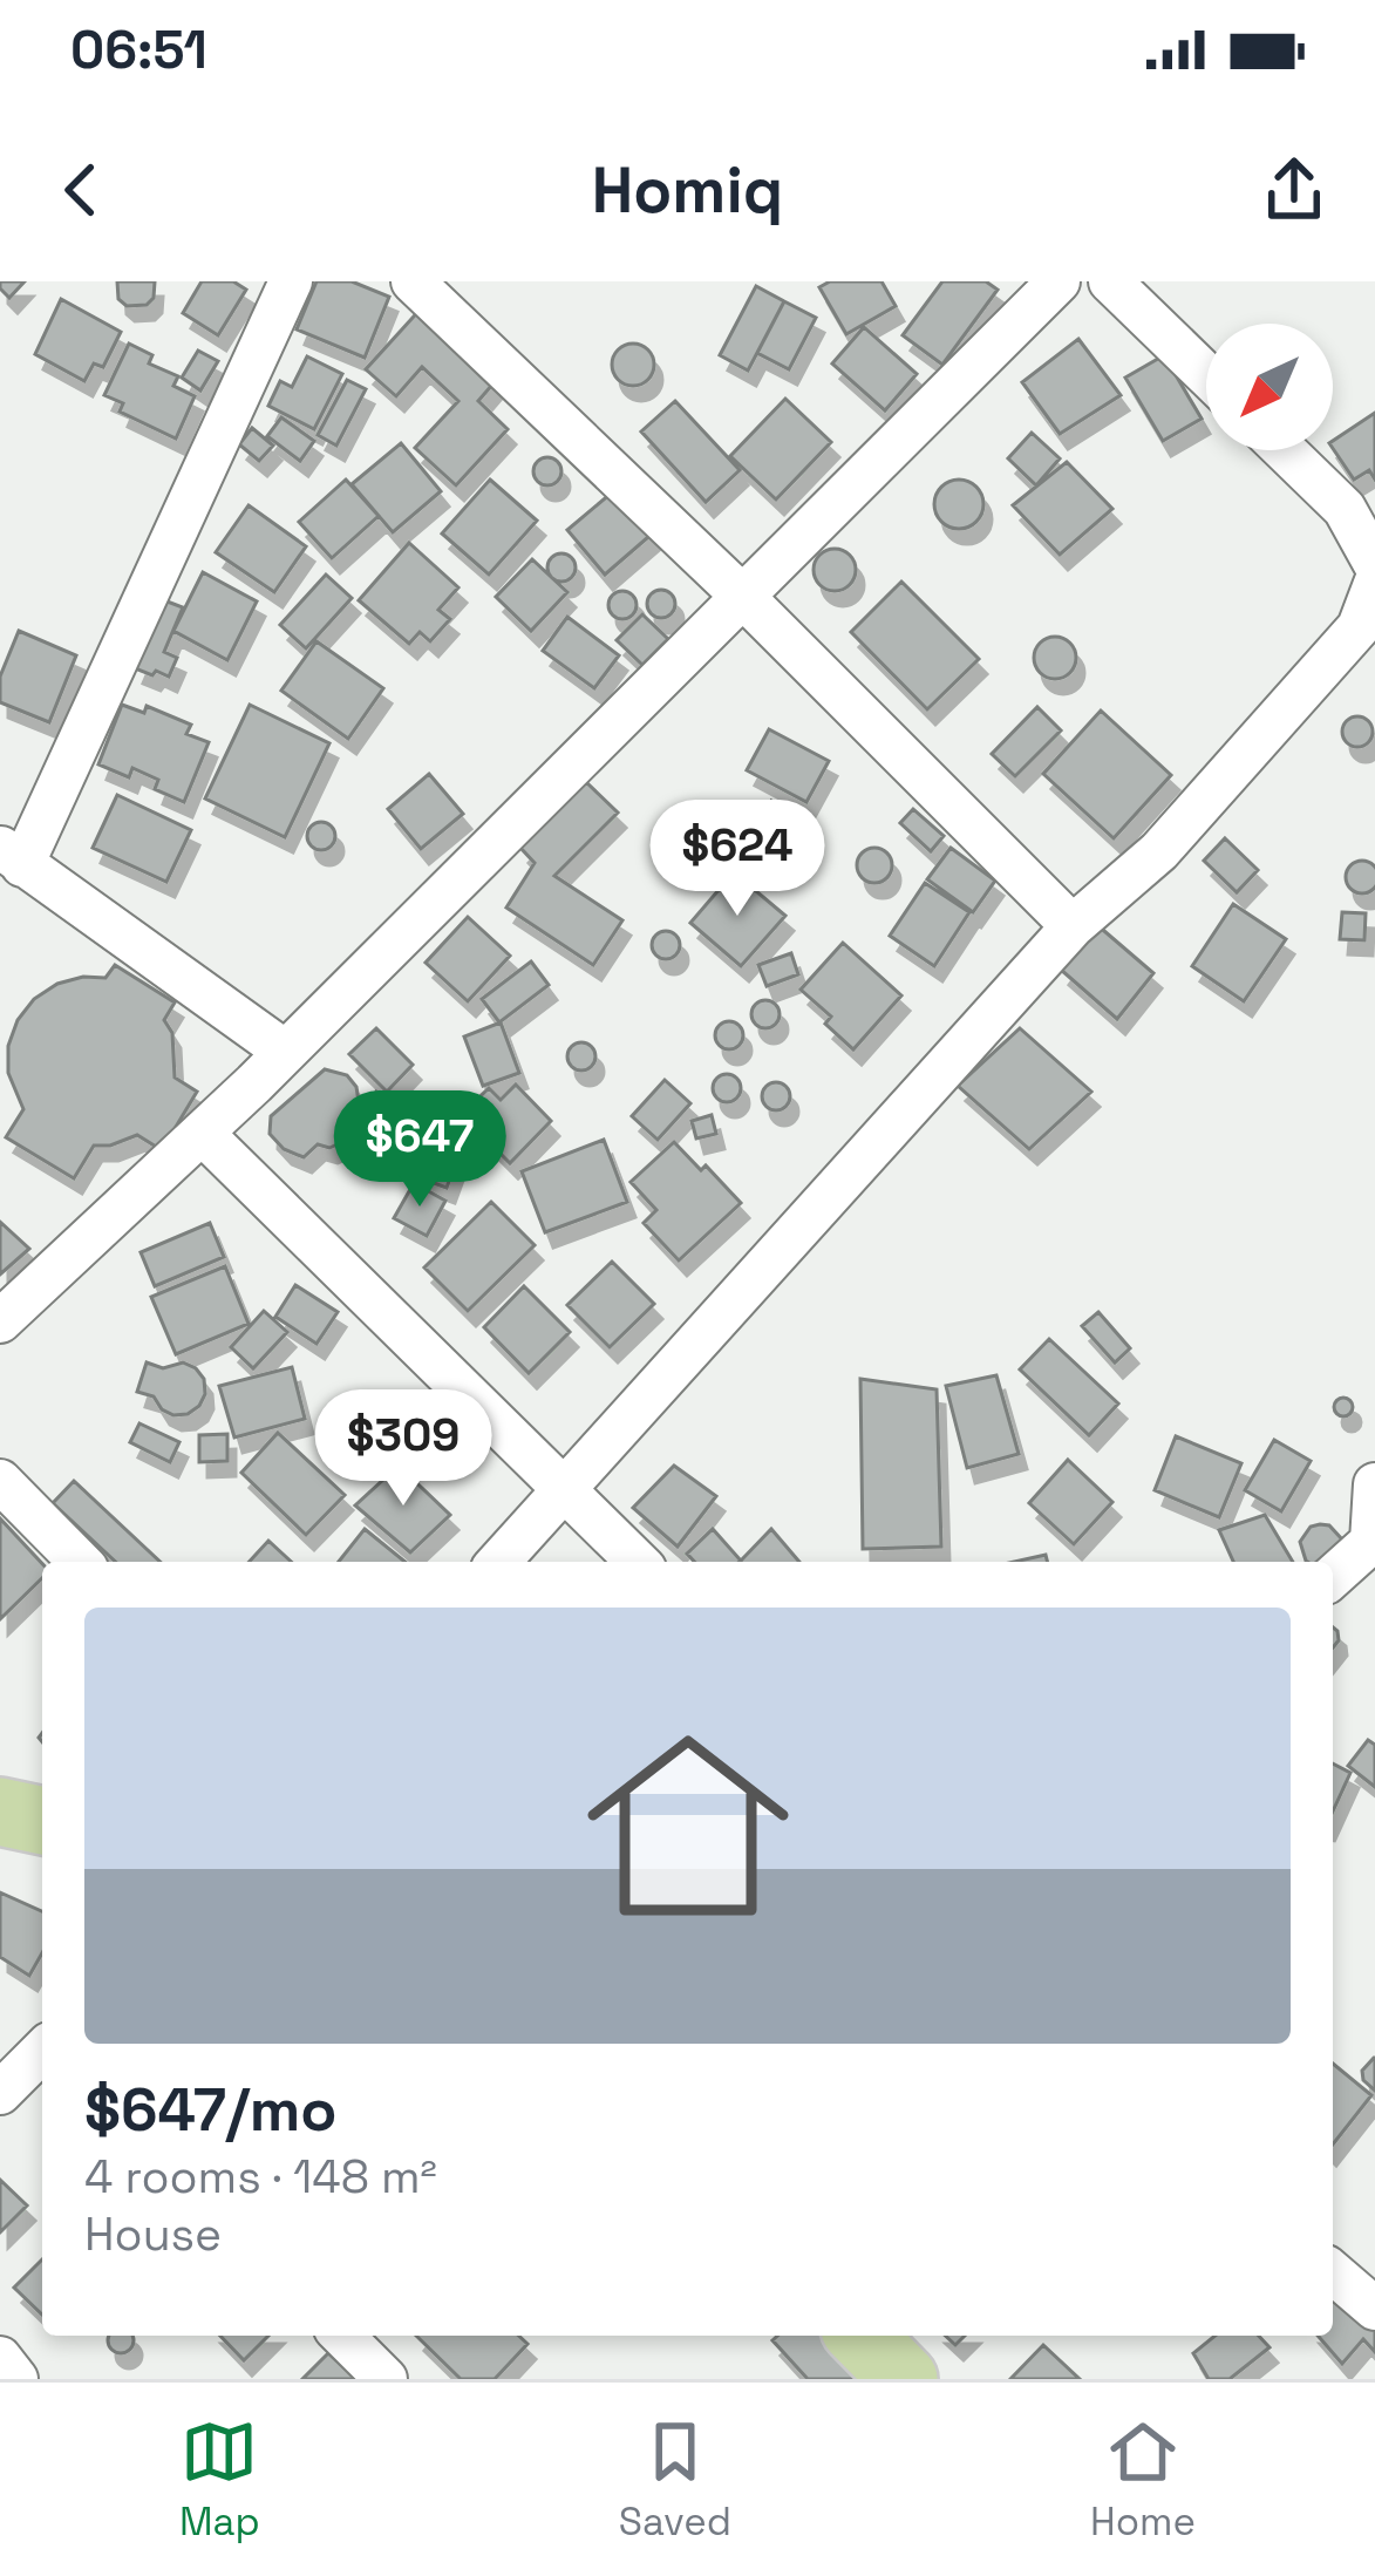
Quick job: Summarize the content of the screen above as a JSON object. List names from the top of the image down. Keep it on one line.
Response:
{"north":"bottom left","page":{"status":"06:51","header":"Homiq","price":["$624","$647","$309"],"list":[{"name":"$647/mo","note":"4 rooms · 148 m² · House"}],"tabs":["Map","Saved","Home"]}}
